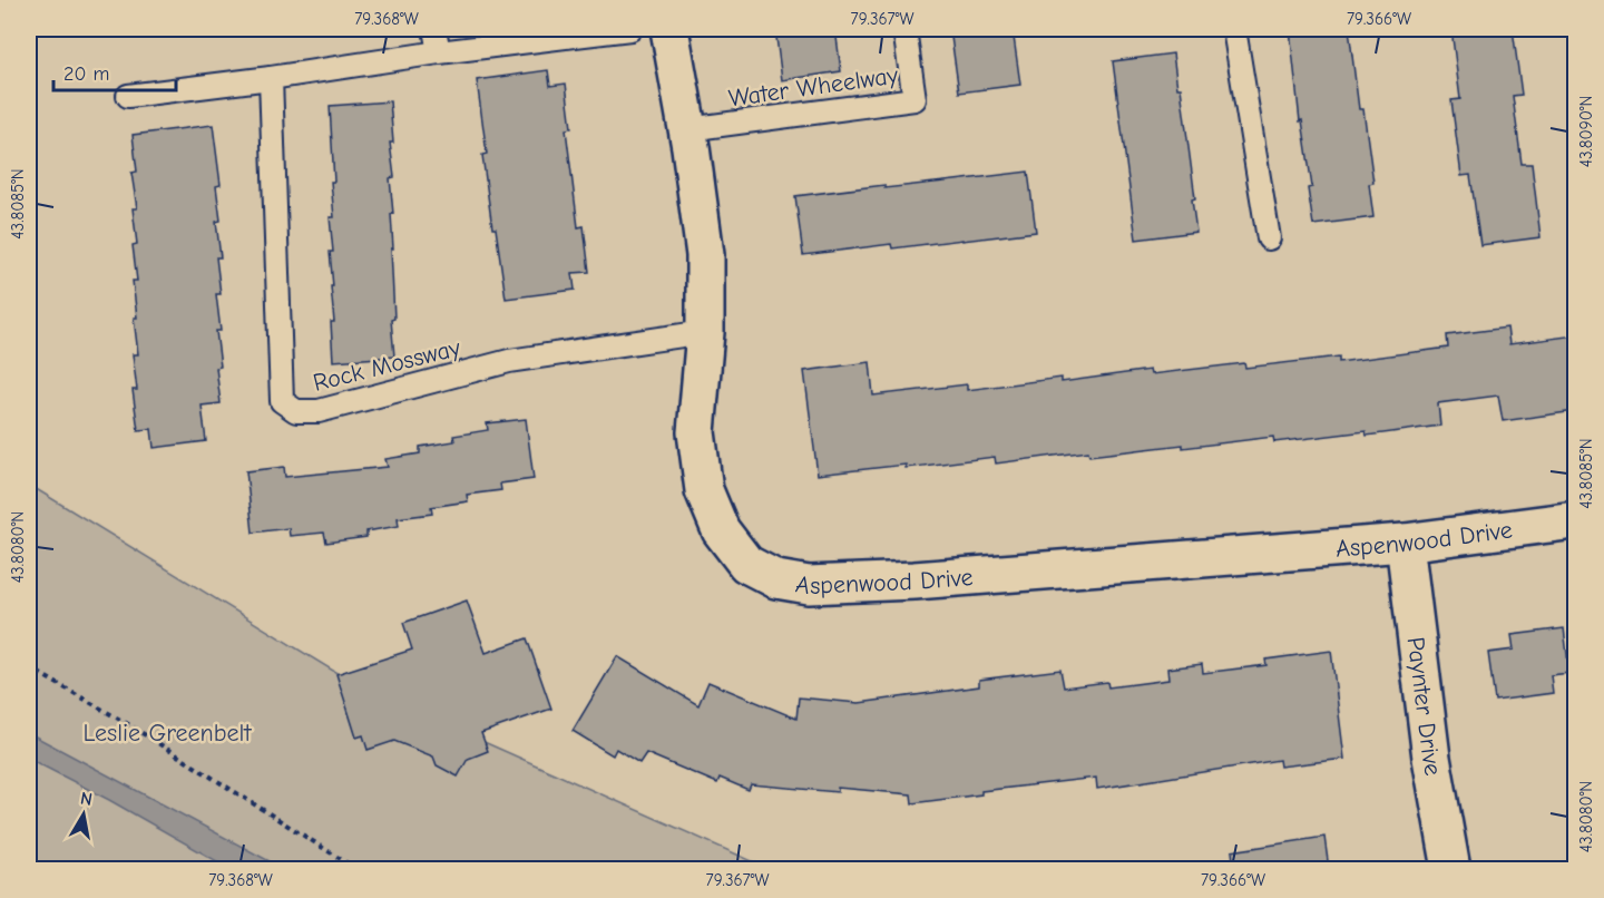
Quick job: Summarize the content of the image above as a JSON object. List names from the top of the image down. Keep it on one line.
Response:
{"streets":{"street":["Aspenwood Drive","Paynter Drive"],"lane":["Water Wheelway","Rock Mossway"]},"crossings":[["Water Wheelway","Aspenwood Drive"],["Rock Mossway","Aspenwood Drive"],["Aspenwood Drive","Paynter Drive"]],"parks":["Leslie Greenbelt"],"scale_bar":"20 m","north":"top","coordinates":["79.368°W","79.367°W","79.366°W","43.8090°N","43.8085°N","43.8080°N"]}
